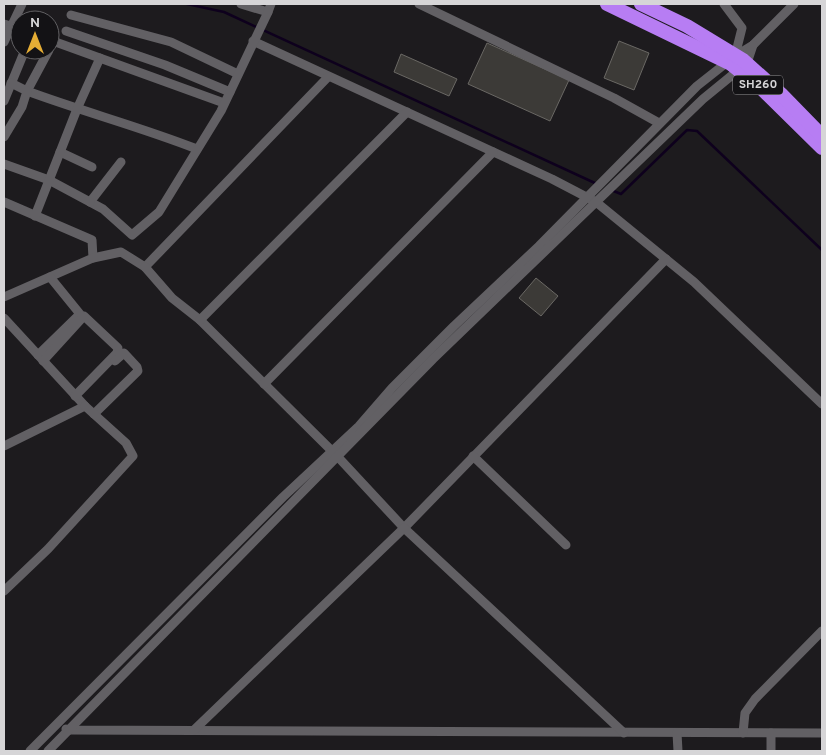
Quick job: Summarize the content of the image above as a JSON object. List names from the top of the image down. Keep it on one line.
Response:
{"streets":{"highway":["SH260"]},"north":"top"}
